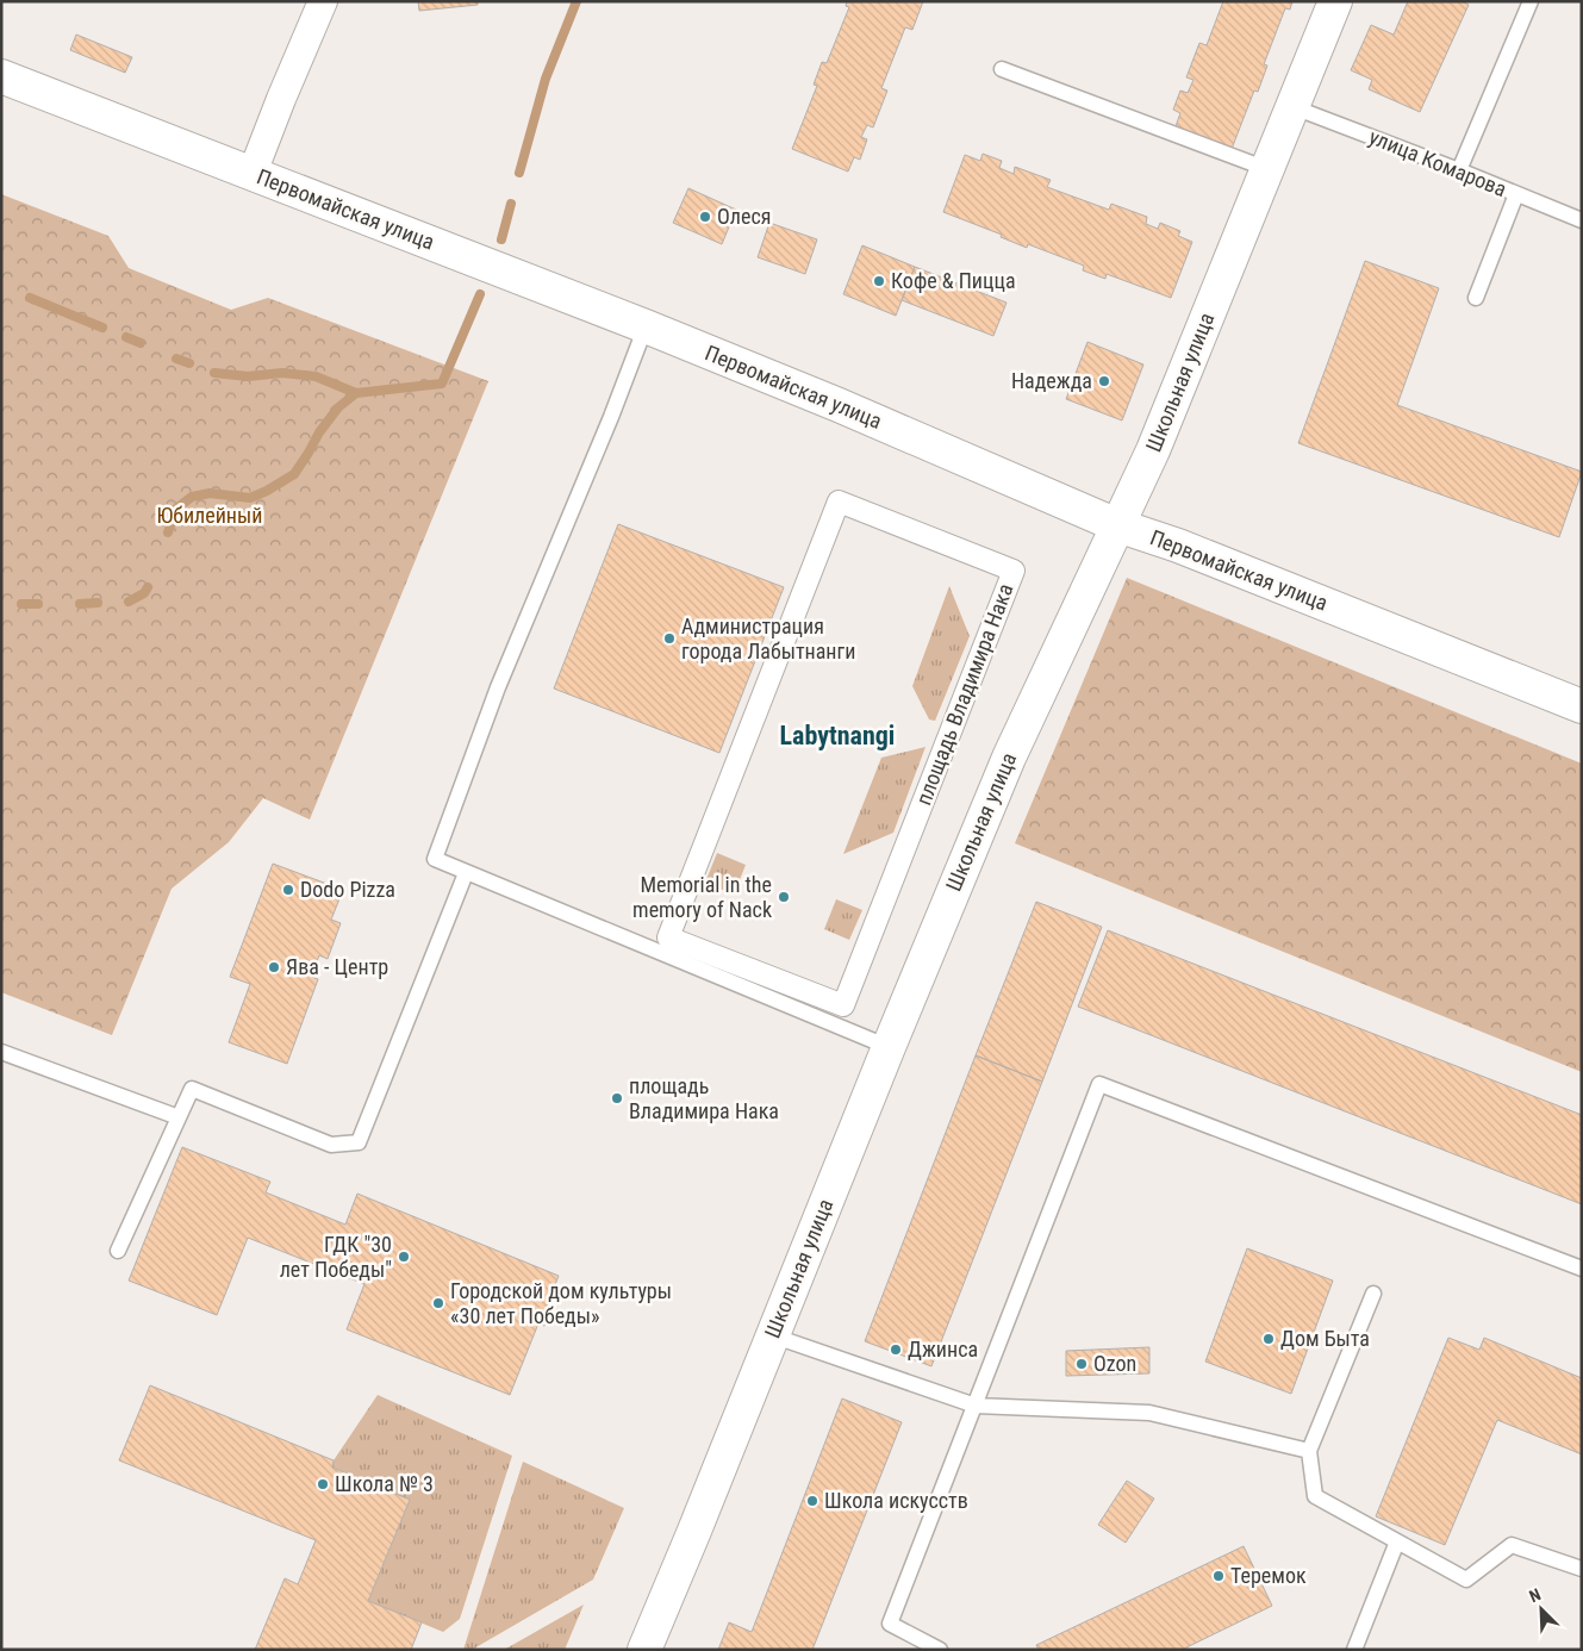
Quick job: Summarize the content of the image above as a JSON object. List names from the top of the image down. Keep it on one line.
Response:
{"streets":{"street":["Первомайская улица","Школьная улица","площадь Владимира Нака"],"lane":["улица Комарова"]},"crossings":[["улица Комарова","Школьная улица"],["Первомайская улица","Школьная улица"]],"districts":["Labytnangi"],"parks":["Юбилейный"],"places":["Олеся","Кофе & Пицца","Надежда","Администрация города Лабытнанги","Dodo Pizza","Memorial in the memory of Nack","Ява - Центр","площадь Владимира Нака","ГДК \"30 лет Победы\"","Городской дом культуры «30 лет Победы»","Дом Быта","Джинса","Ozon","Школа № 3","Школа искусств","Теремок"],"north":"top left"}
